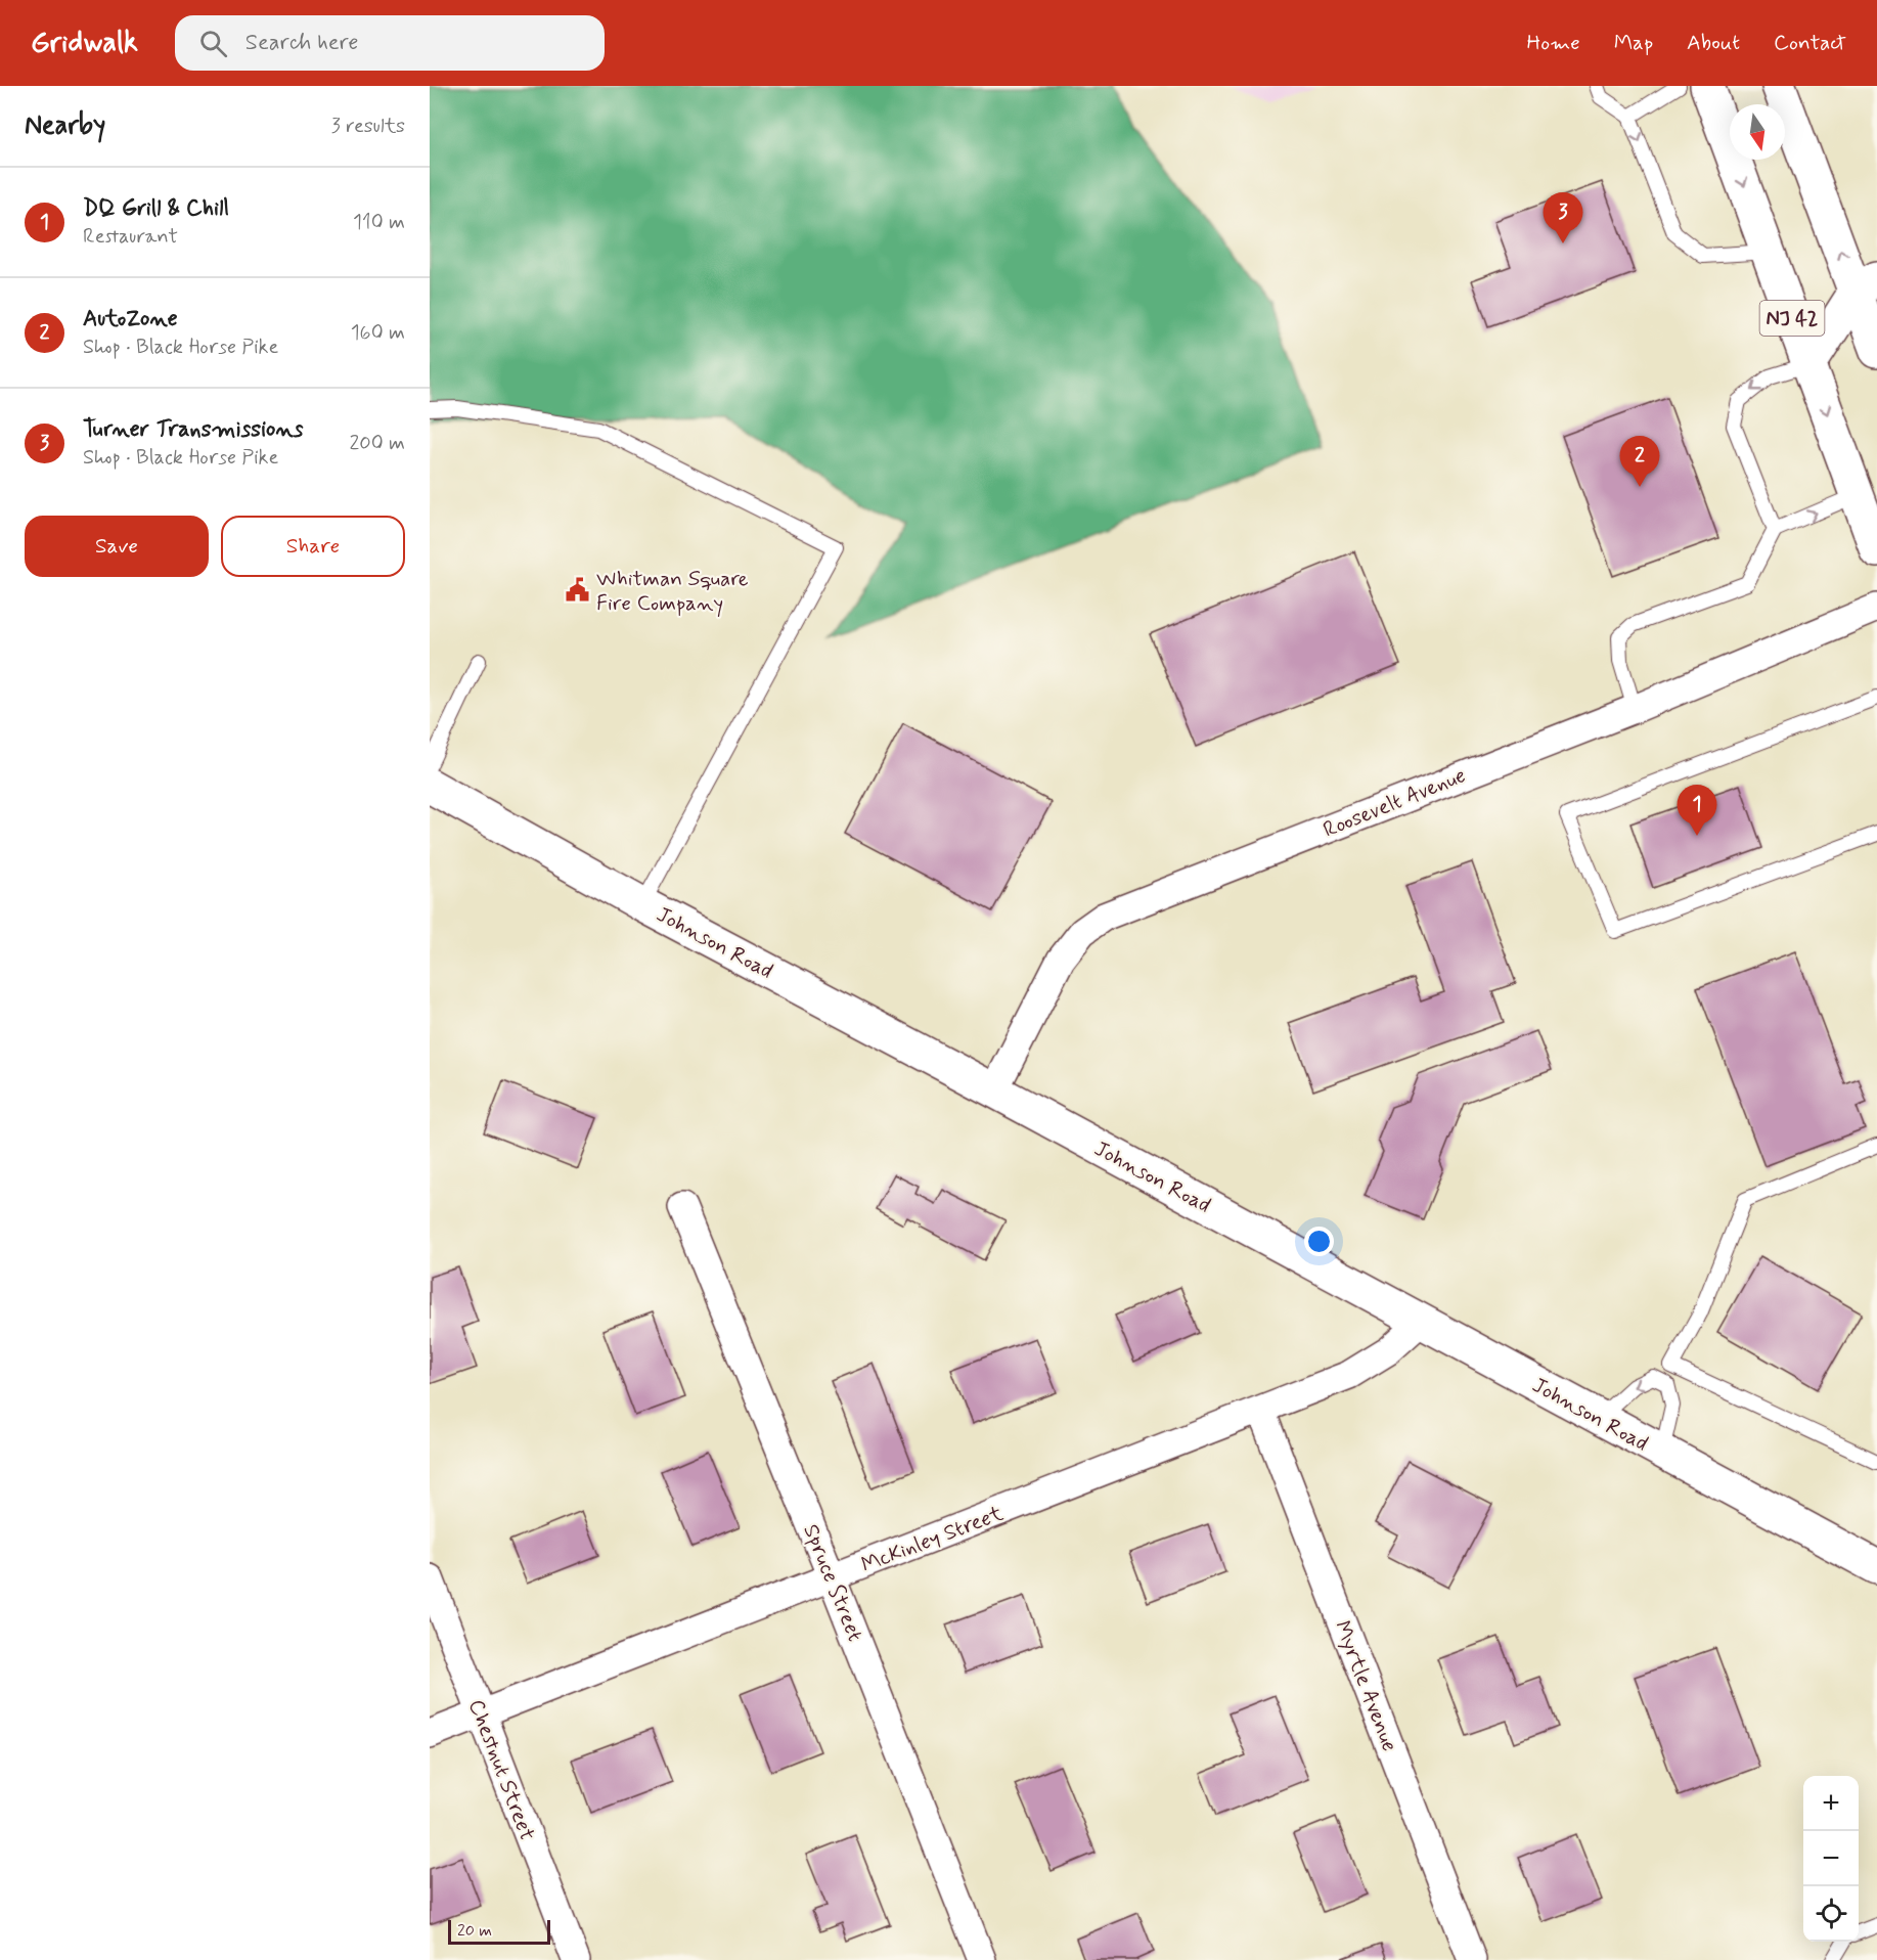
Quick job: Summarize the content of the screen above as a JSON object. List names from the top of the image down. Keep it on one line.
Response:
{"streets":{"main road":["NJ 42","Johnson Road"],"street":["Roosevelt Avenue","McKinley Street","Spruce Street","Myrtle Avenue","Chestnut Street"]},"crossings":[["Roosevelt Avenue","Johnson Road"],["Johnson Road","McKinley Street"],["McKinley Street","Spruce Street"],["McKinley Street","Myrtle Avenue"],["McKinley Street","Chestnut Street"]],"places":{"public building":["Whitman Square Fire Company"]},"scale_bar":"20 m","north":"bottom","page":{"header":"Gridwalk","search":"Search here","nav":["Home","Map","About","Contact"],"heading":["Nearby","3 results"],"list":[{"mark":"1","name":"DQ Grill & Chill","note":"Restaurant","value":"110 m"},{"mark":"2","name":"AutoZone","note":"Shop · Black Horse Pike","value":"160 m"},{"mark":"3","name":"Turner Transmissions","note":"Shop · Black Horse Pike","value":"200 m"}],"pins":["3","2","1"],"buttons":["Save","Share"],"map_buttons":["+","−"],"scale":"20 m"}}
